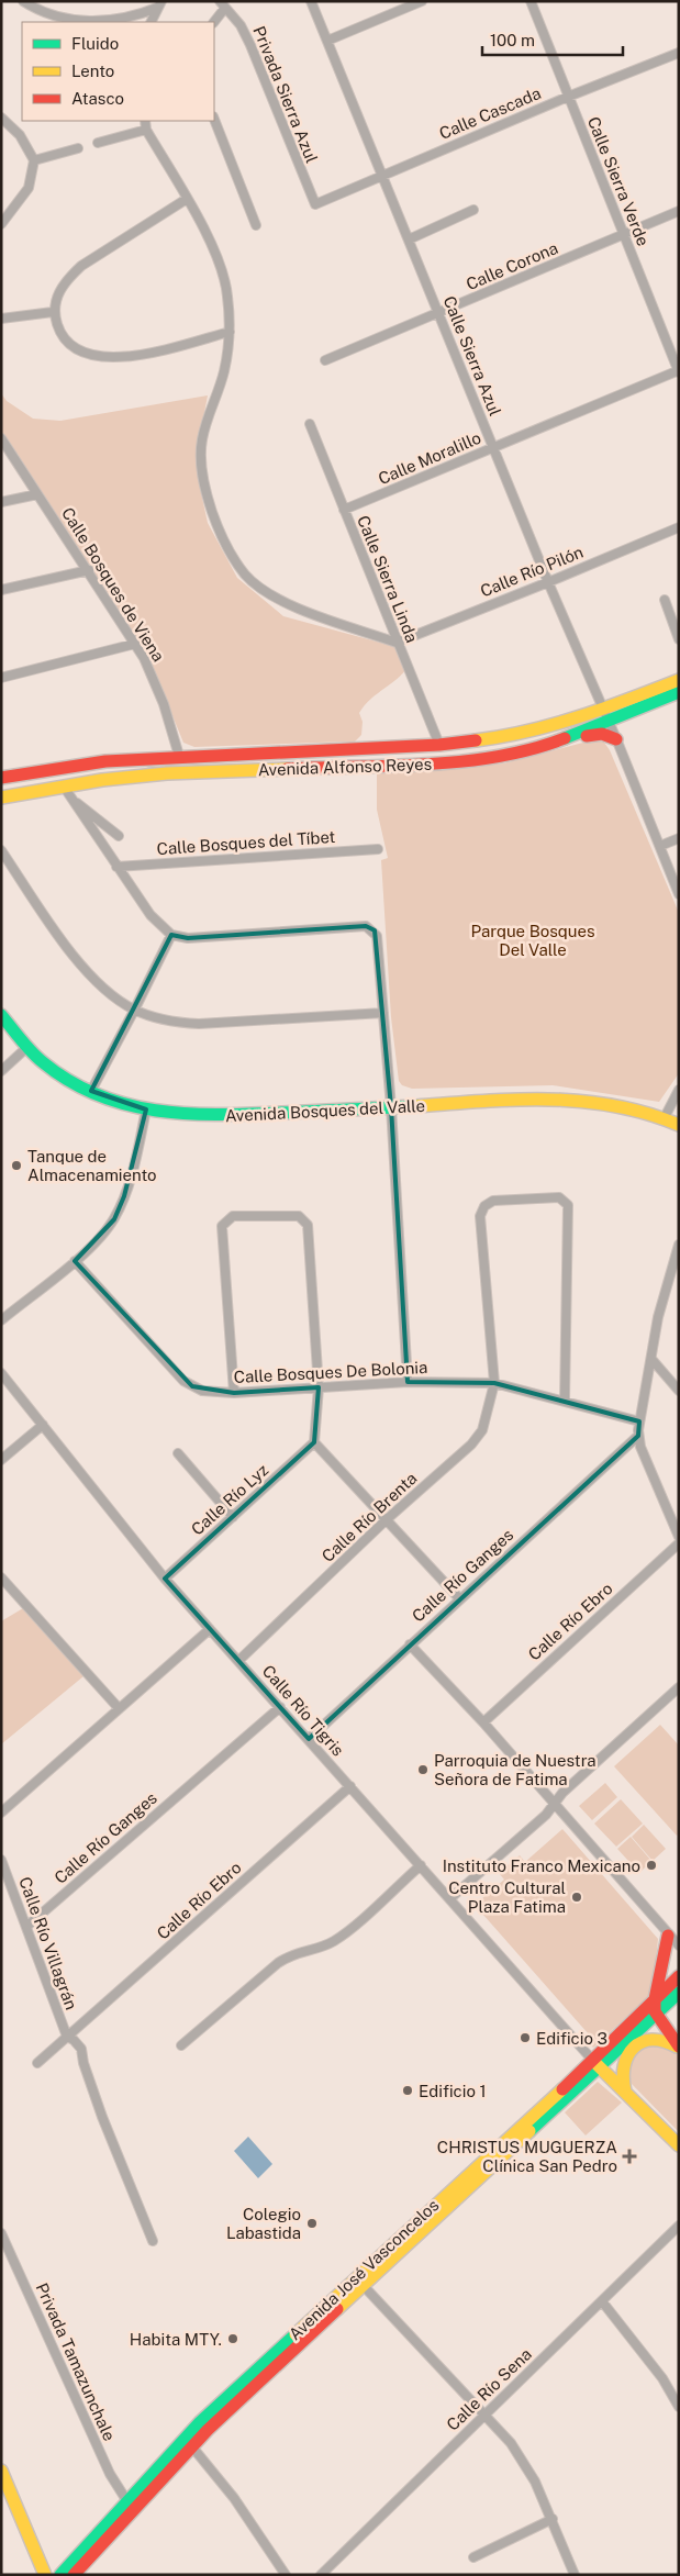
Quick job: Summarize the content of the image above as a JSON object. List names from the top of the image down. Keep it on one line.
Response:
{"streets":{"main road":["Avenida Alfonso Reyes","Avenida Bosques del Valle","Avenida José Vasconcelos"],"street":["Privada Sierra Azul","Calle Cascada","Calle Sierra Verde","Calle Corona","Calle Sierra Azul","Calle Moralillo","Calle Río Pilón","Calle Sierra Linda","Calle Bosques de Viena","Calle Bosques del Tíbet","Calle Bosques De Bolonia","Calle Río Lyz","Calle Río Brenta","Calle Río Ganges","Calle Río Ebro","Calle Río Tigris","Calle Río Villagrán","Privada Tamazunchale","Calle Río Sena"]},"crossings":[["Privada Sierra Azul","Calle Cascada"],["Calle Cascada","Calle Sierra Verde"],["Calle Cascada","Calle Sierra Azul"],["Calle Sierra Verde","Calle Corona"],["Calle Sierra Verde","Calle Moralillo"],["Calle Corona","Calle Sierra Azul"],["Calle Sierra Azul","Calle Moralillo"],["Calle Sierra Azul","Calle Río Pilón"],["Calle Sierra Azul","Avenida Alfonso Reyes"],["Calle Moralillo","Calle Sierra Linda"],["Calle Río Pilón","Calle Sierra Linda"],["Calle Sierra Linda","Avenida Alfonso Reyes"],["Calle Bosques de Viena","Avenida Alfonso Reyes"],["Calle Bosques De Bolonia","Calle Río Brenta"],["Calle Río Lyz","Calle Río Tigris"],["Calle Río Brenta","Calle Río Tigris"],["Calle Río Ganges","Calle Río Tigris"],["Calle Río Ganges","Calle Río Villagrán"],["Calle Río Ebro","Calle Río Tigris"],["Calle Río Ebro","Calle Río Villagrán"],["Calle Río Tigris","Avenida José Vasconcelos"],["Avenida José Vasconcelos","Privada Tamazunchale"]],"parks":["Parque Bosques Del Valle"],"places":{"other":["Tanque de Almacenamiento","Parroquia de Nuestra Señora de Fatima","Instituto Franco Mexicano","Centro Cultural Plaza Fatima","Edificio 3","Edificio 1","Colegio Labastida","Habita MTY."],"health":["CHRISTUS MUGUERZA Clínica San Pedro"]},"legend":["Fluido","Lento","Atasco"],"scale_bar":"100 m"}
